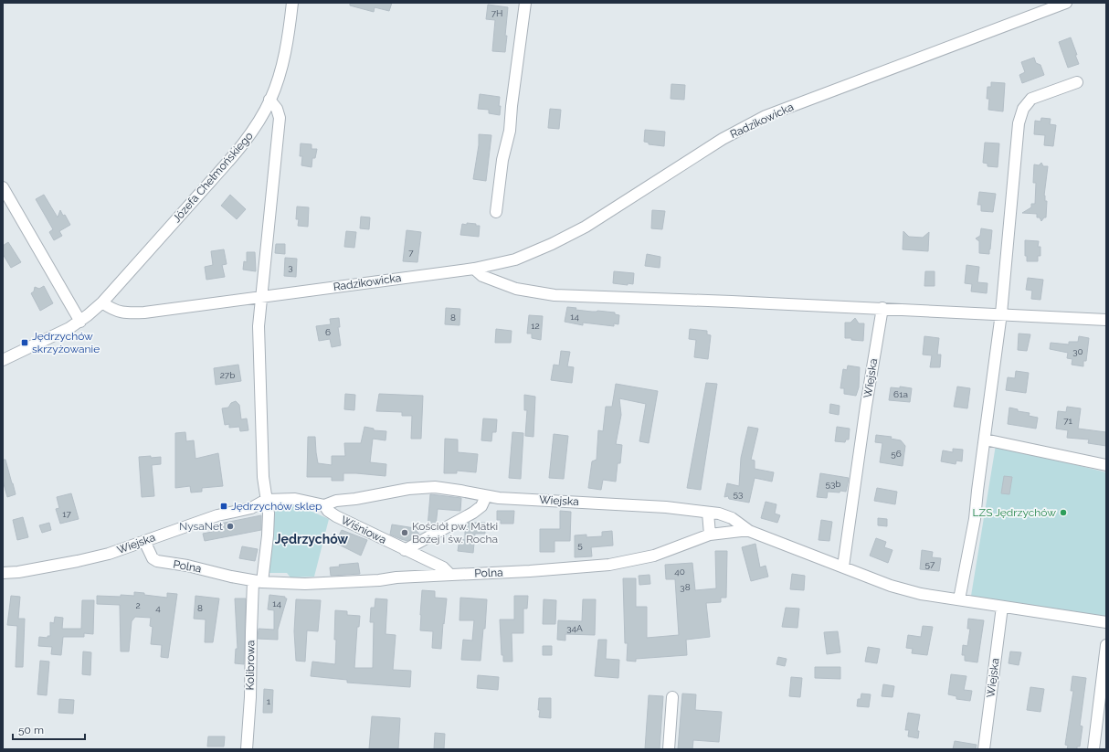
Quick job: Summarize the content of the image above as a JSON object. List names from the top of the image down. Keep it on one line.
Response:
{"streets":{"street":["Radzikowicka","Józefa Chełmońskiego","Wiejska","Wiśniowa","Polna","Kolibrowa"]},"crossings":[["Radzikowicka","Józefa Chełmońskiego"],["Wiejska","Wiśniowa"],["Wiejska","Polna"],["Wiśniowa","Polna"],["Polna","Kolibrowa"]],"districts":["Jędrzychów"],"places":{"transit":["Jędrzychów skrzyżowanie","Jędrzychów sklep"],"other":["LZS Jędrzychów","NysaNet","Kościół pw. Matki Bożej i św. Rocha"]},"house_numbers":["7H","7","3","14","8","12","6","30","27b","61a","71","56","53b","53","17","5","57","40","38","14","2","4","8","34A","1"],"scale_bar":"50 m"}
